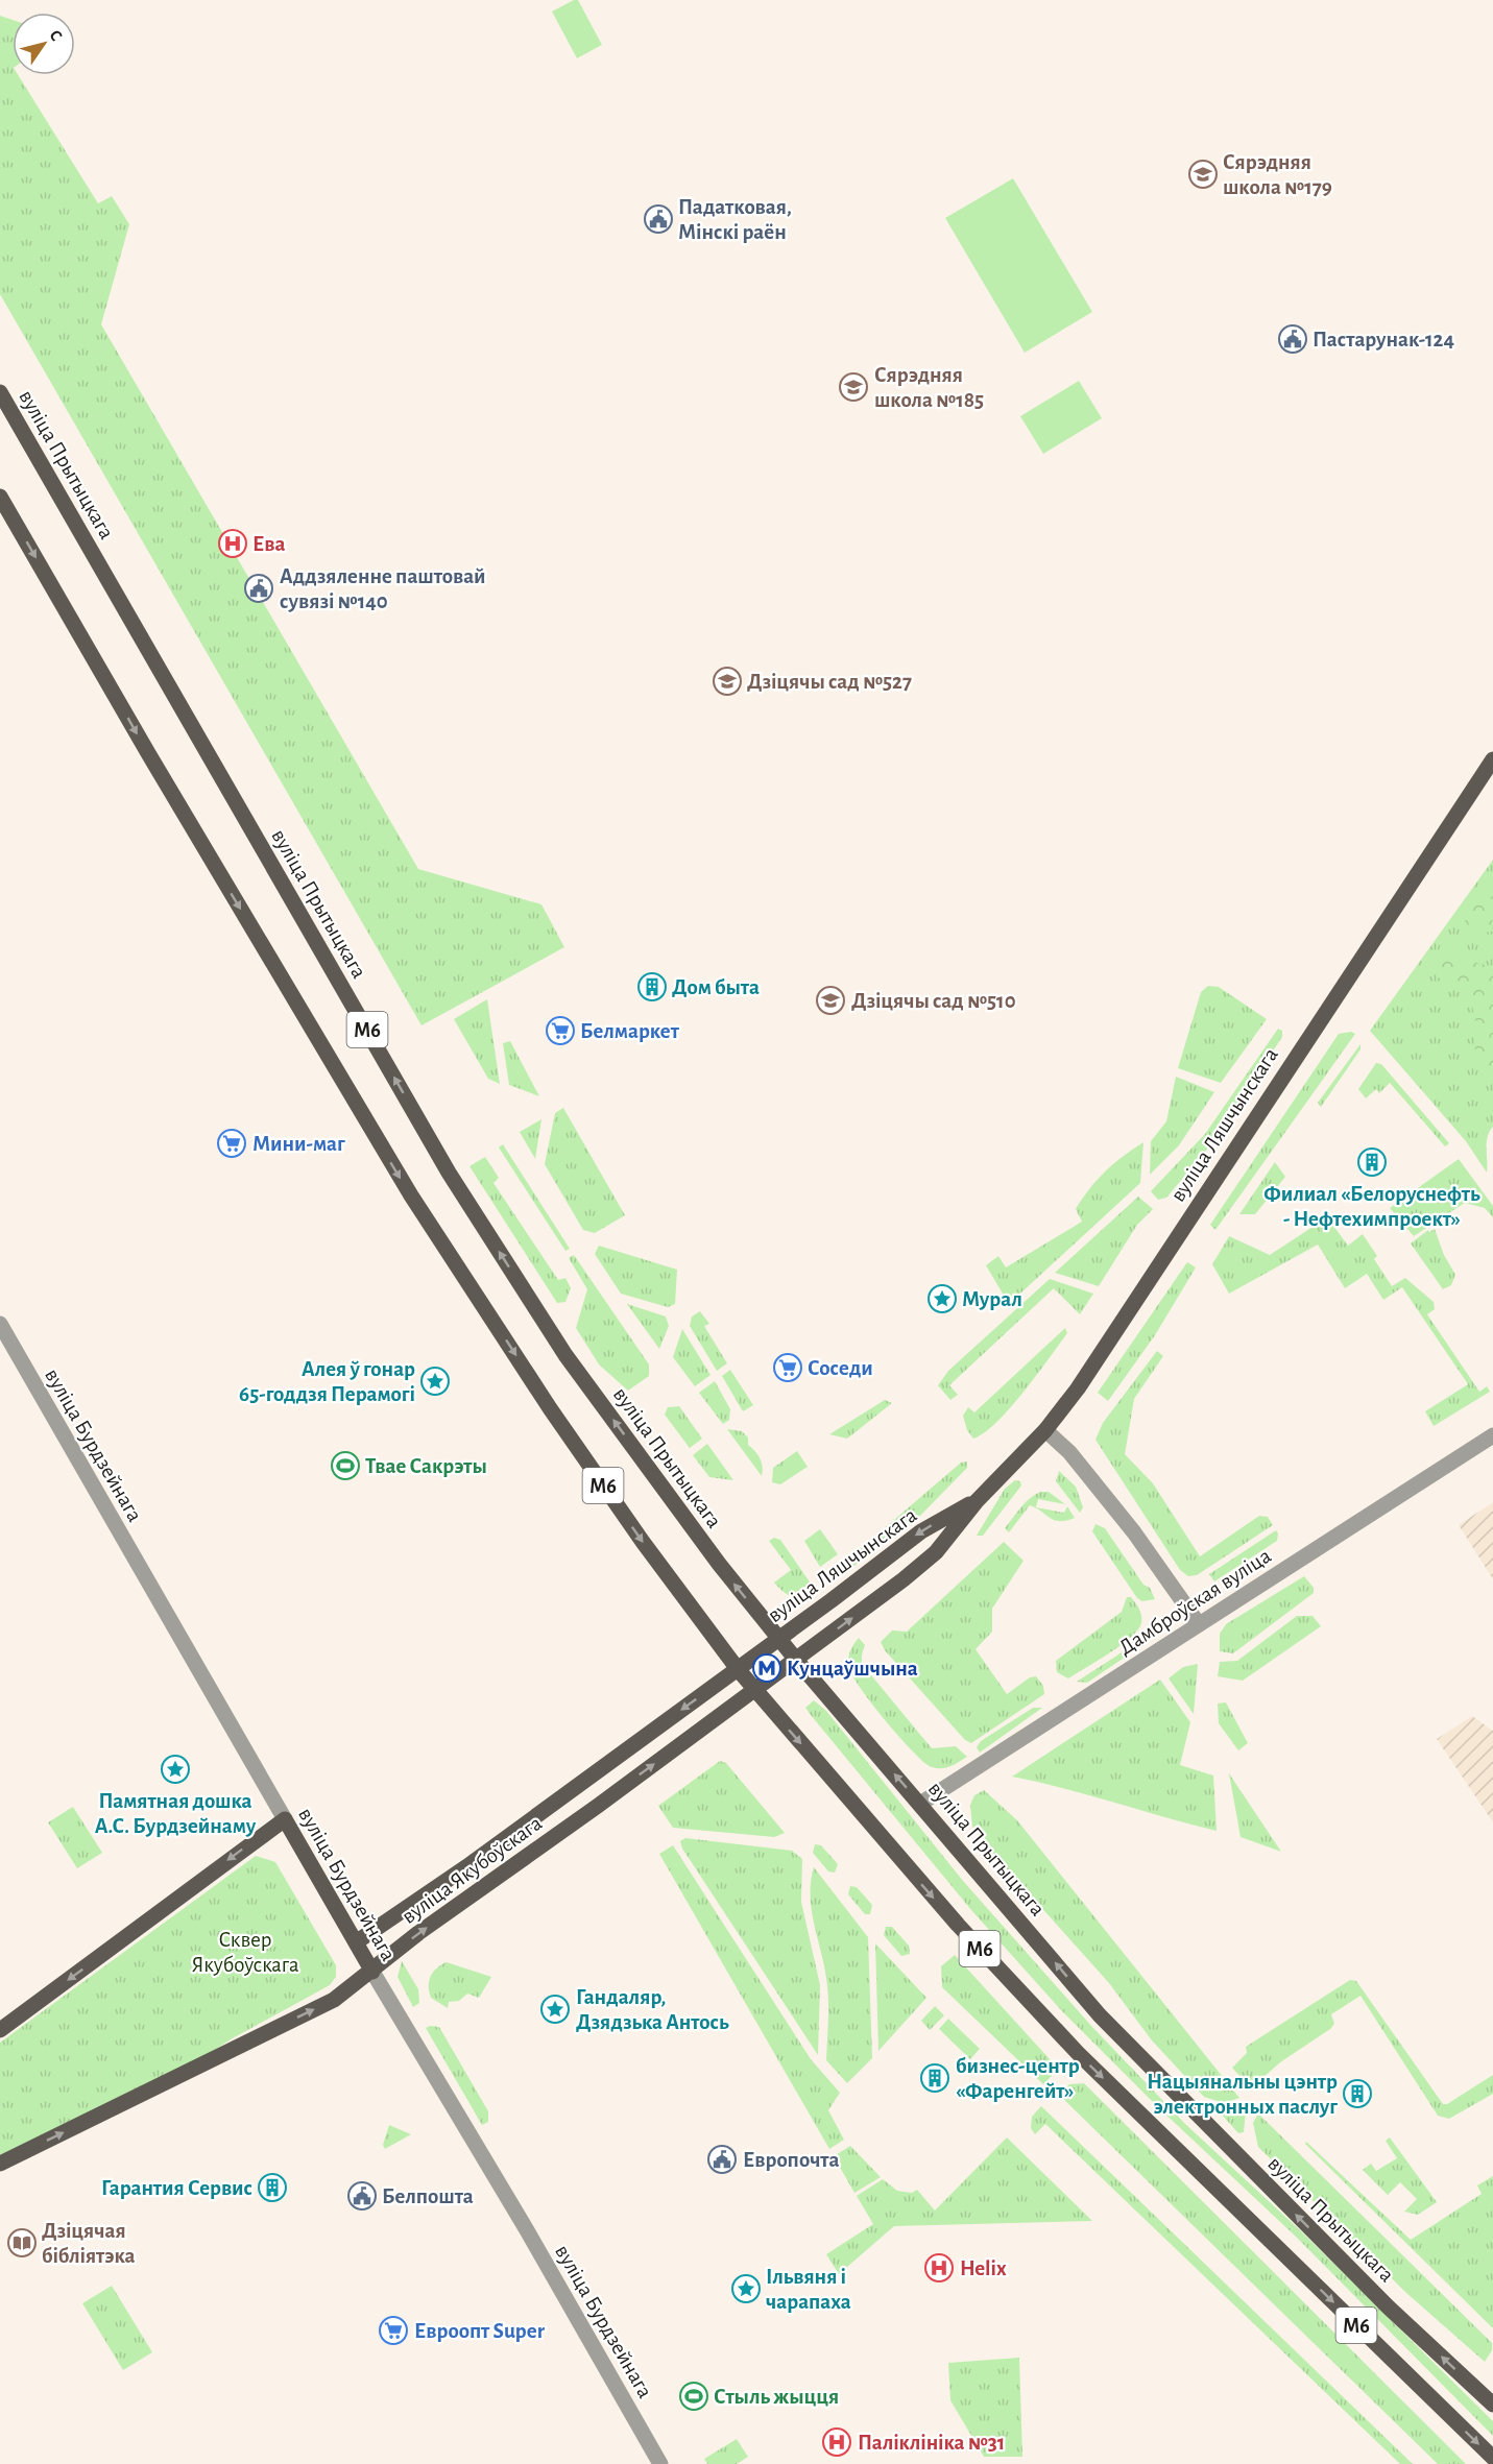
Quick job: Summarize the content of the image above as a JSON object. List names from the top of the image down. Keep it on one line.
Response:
{"streets":{"main road":["вуліца Прытыцкага","М6","вуліца Ляшчынскага","вуліца Бурдзейнага","вуліца Якубоўскага"],"street":["Дамброўская вуліца"]},"crossings":[["вуліца Прытыцкага","вуліца Ляшчынскага"],["вуліца Прытыцкага","Дамброўская вуліца"],["М6","вуліца Ляшчынскага"],["М6","вуліца Якубоўскага"],["вуліца Ляшчынскага","вуліца Якубоўскага"],["вуліца Бурдзейнага","вуліца Якубоўскага"]],"parks":["Сквер Якубоўскага"],"places":{"school or university":["Сярэдняя школа №179","Сярэдняя школа №185","Дзіцячы сад №527","Дзіцячы сад №510"],"public building":["Падатковая, Мінскі раён","Пастарунак-124","Аддзяленне паштовай сувязі №140","Европочта","Белпошта"],"hospital":["Ева","Helix","Паліклініка №31"],"building":["Дом быта","Филиал «Белоруснефть - Нефтехимпроект»","бизнес-центр «Фаренгейт»","Нацыянальны цэнтр электронных паслуг","Гарантия Сервис"],"supermarket":["Белмаркет","Мини-маг","Соседи","Евроопт Super"],"place":["Мурал","Алея ў гонар 65-годдзя Перамогі","Памятная дошка А.С. Бурдзейнаму","Гандаляр, Дзядзька Антось","Ільвяня і чарапаха"],"sports":["Твае Сакрэты","Стыль жыцця"],"metro station":["Кунцаўшчына"],"library":["Дзіцячая бібліятэка"]},"north":"top right"}
